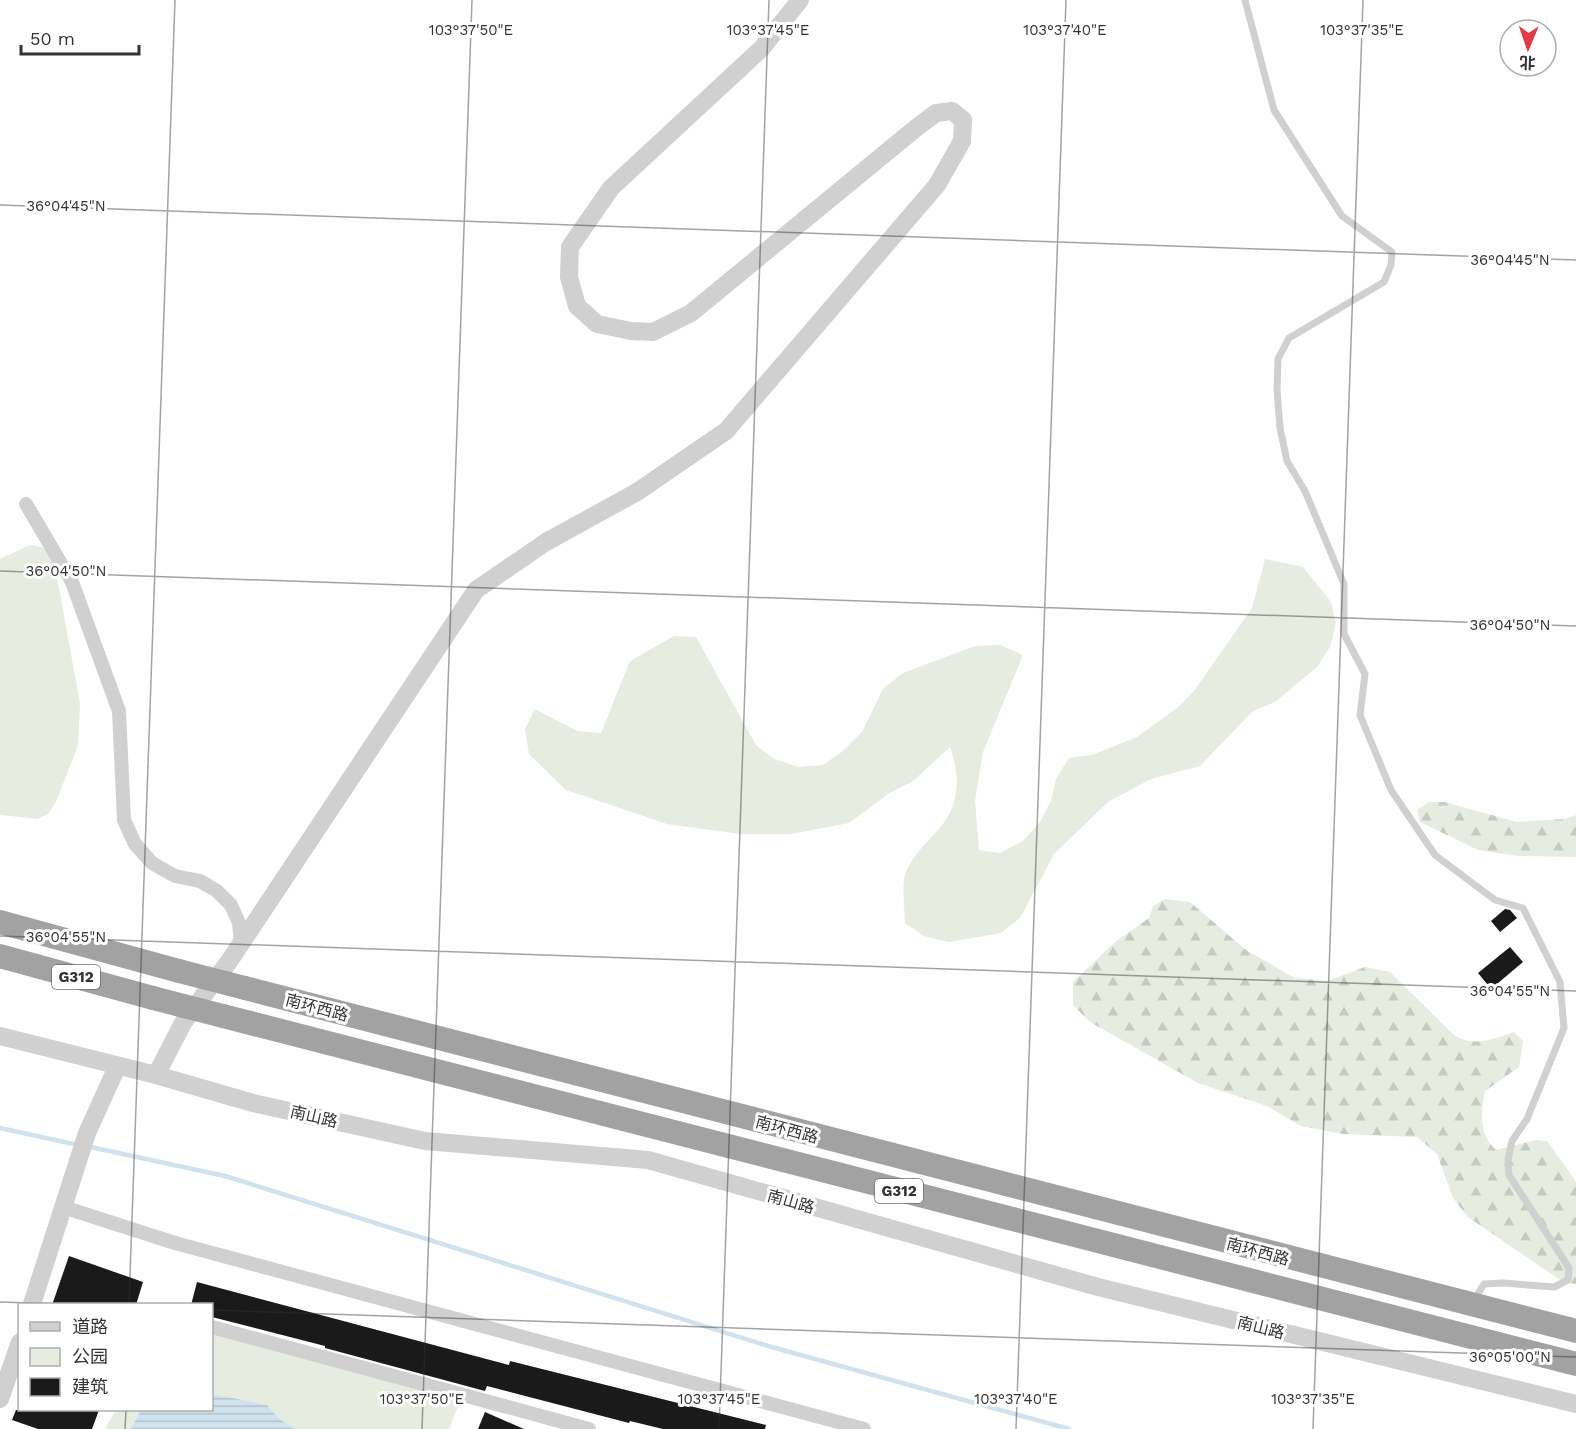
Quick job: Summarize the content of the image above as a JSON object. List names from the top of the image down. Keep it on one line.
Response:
{"streets":{"highway":["G312","南环西路"],"street":["南山路"]},"legend":["道路","公园","建筑"],"scale_bar":"50 m","north":"bottom","coordinates":["103°37'50\"E","103°37'45\"E","103°37'40\"E","103°37'35\"E","36°04'45\"N","36°04'50\"N","36°04'55\"N","36°05'00\"N"]}
